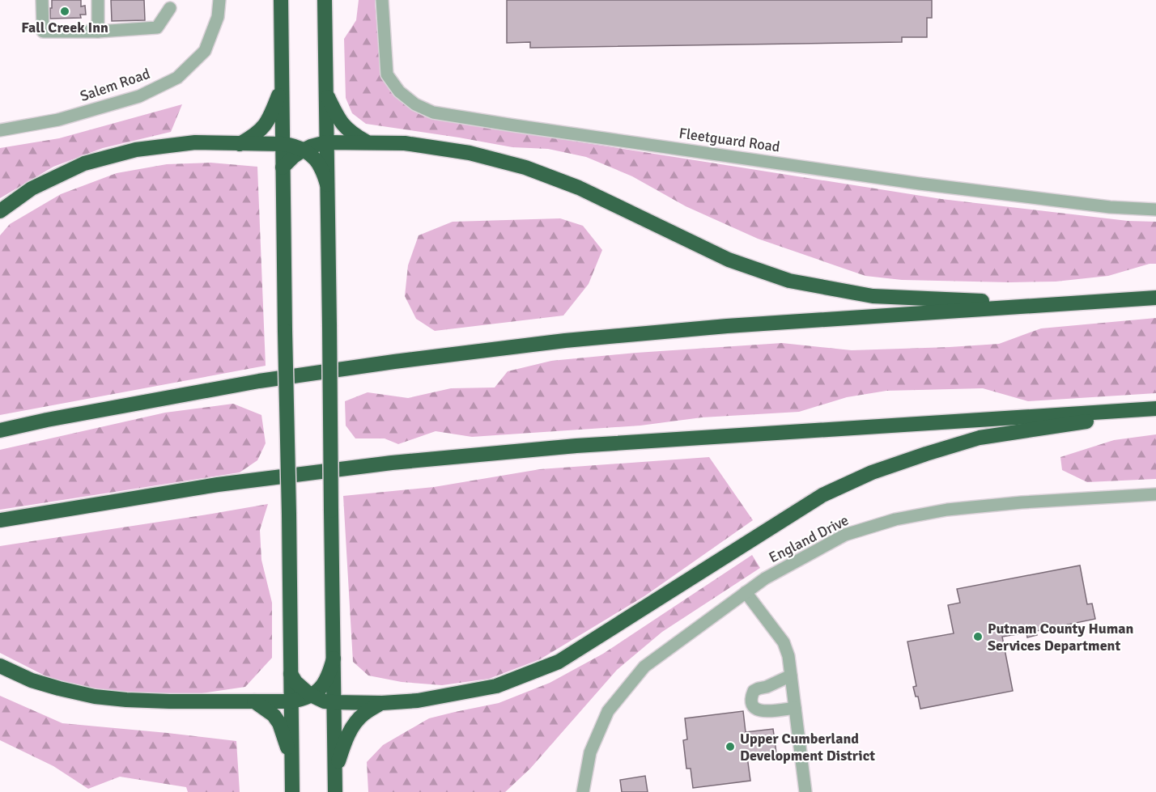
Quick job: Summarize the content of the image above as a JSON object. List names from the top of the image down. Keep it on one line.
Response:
{"streets":{"street":["Salem Road","Fleetguard Road","England Drive"]},"places":["Fall Creek Inn","Putnam County Human Services Department","Upper Cumberland Development District"]}
